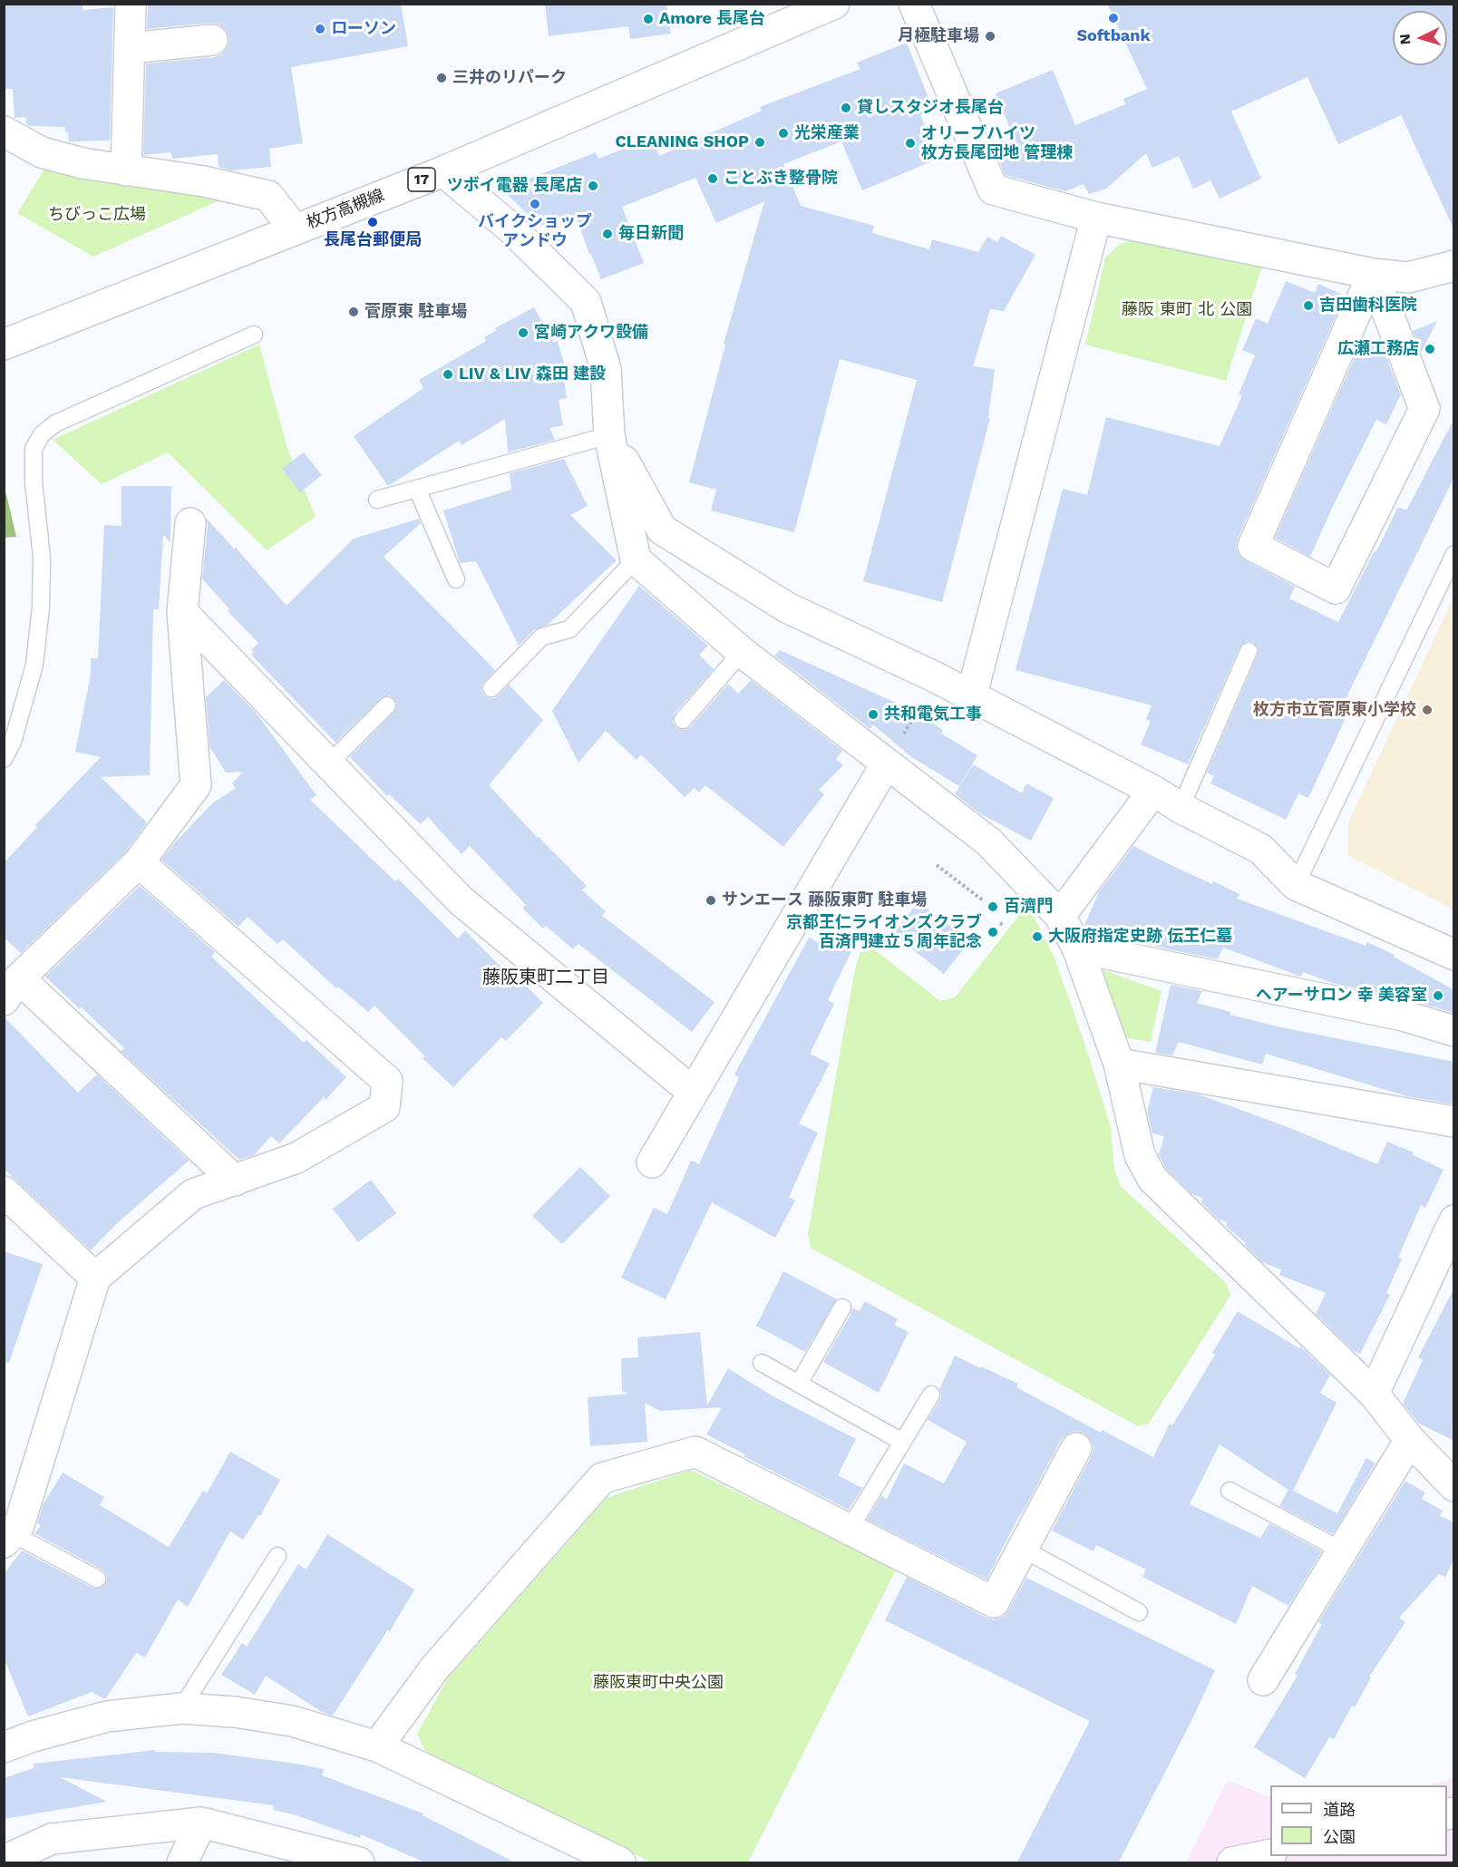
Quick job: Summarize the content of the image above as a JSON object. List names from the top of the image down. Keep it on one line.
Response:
{"streets":{"street":["17","枚方高槻線"]},"districts":["藤阪東町二丁目"],"parks":["ちびっこ広場","藤阪 東町 北 公園","藤阪東町中央公園"],"places":["Softbank","Amore 長尾台","ローソン","月極駐車場","三井のリパーク","貸しスタジオ長尾台","光栄産業","CLEANING SHOP","オリーブハイツ 枚方長尾団地 管理棟","ことぶき整骨院","ツボイ電器 長尾店","バイクショップ アンドウ","長尾台郵便局","毎日新聞","吉田歯科医院","菅原東 駐車場","宮崎アクワ設備","広瀬工務店","LIV & LIV 森田 建設","枚方市立菅原東小学校","共和電気工事","サンエース 藤阪東町 駐車場","百濟門","京都王仁ライオンズクラブ 百済門建立５周年記念","大阪府指定史跡 伝王仁墓","ヘアーサロン 幸 美容室"],"legend":["道路","公園"],"north":"left"}
